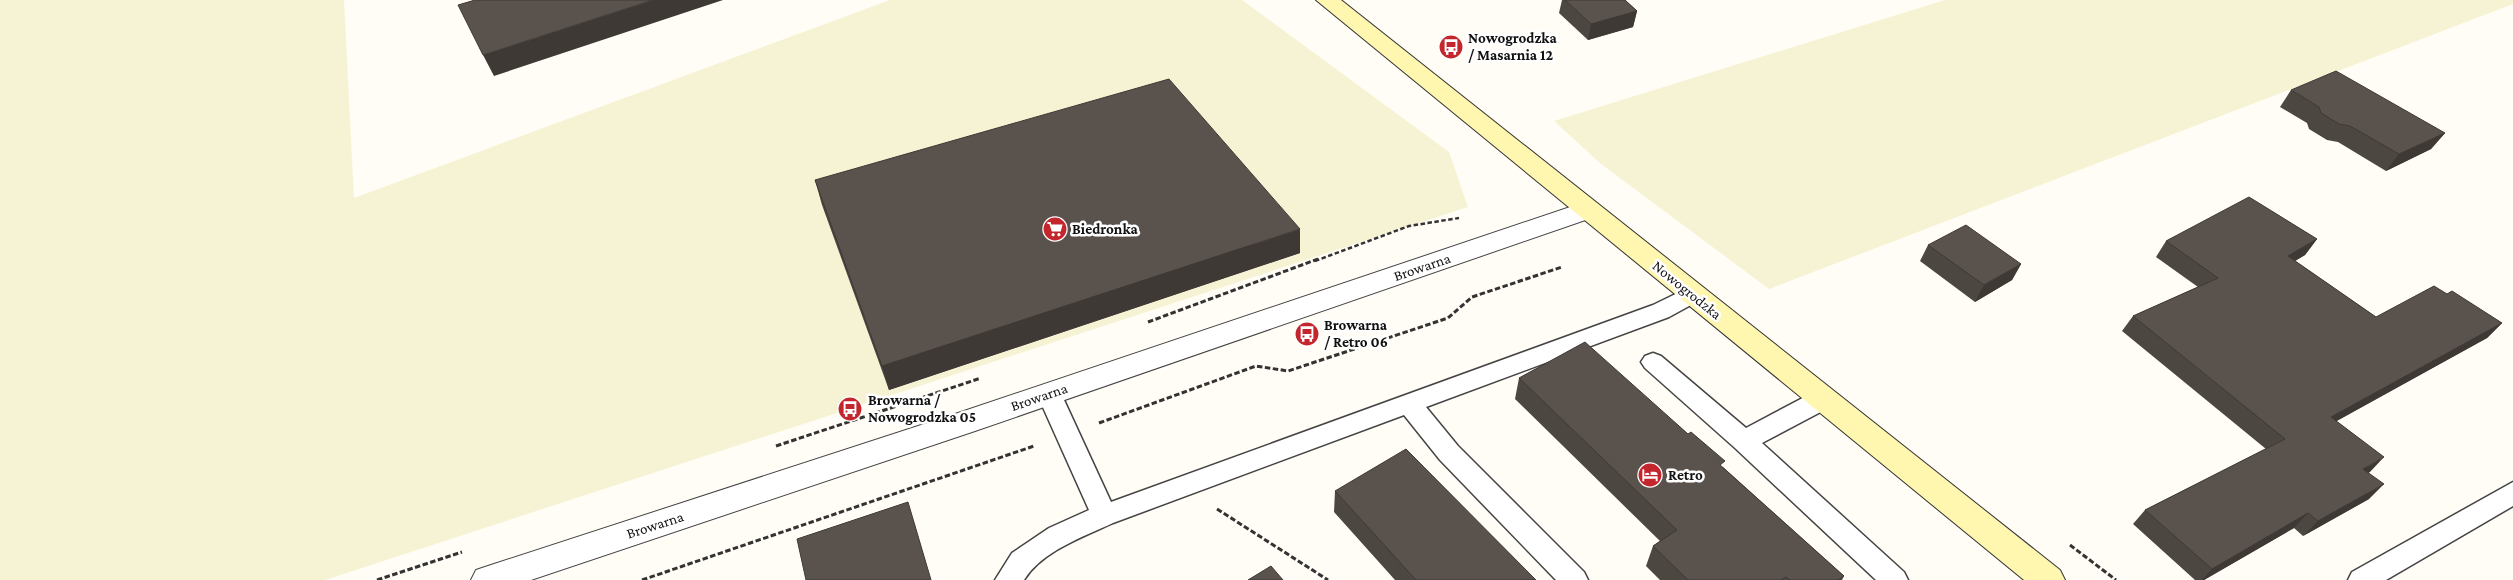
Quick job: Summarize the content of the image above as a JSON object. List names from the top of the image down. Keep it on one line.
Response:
{"streets":{"main road":["Nowogrodzka"],"street":["Browarna"]},"crossings":[["Browarna","Nowogrodzka"]],"places":{"bus stop":["Nowogrodzka / Masarnia 12","Browarna / Retro 06","Browarna / Nowogrodzka 05"],"supermarket":["Biedronka"],"hotel":["Retro"]}}
